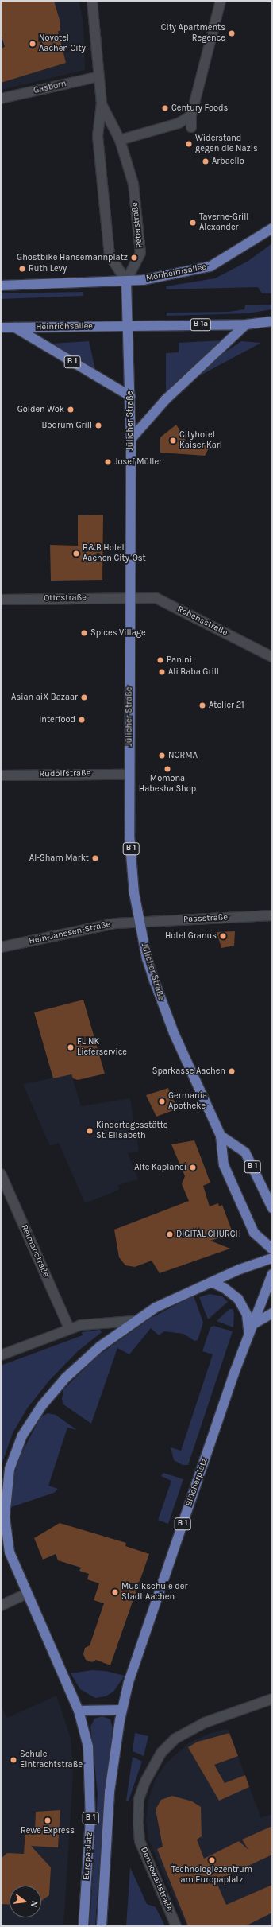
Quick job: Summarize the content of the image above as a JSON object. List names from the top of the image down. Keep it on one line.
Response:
{"streets":{"main road":["Monheimsallee","B 1a","Heinrichsallee","B 1","Jülicher Straße","Blücherplatz","Europaplatz"],"street":["Gasborn","Peterstraße","Ottostraße","Robensstraße","Rudolfstraße","Passstraße","Hein-Janssen-Straße","Reimanstraße","Dennewartstraße"]},"crossings":[["Gasborn","Peterstraße"],["Peterstraße","Monheimsallee"],["Peterstraße","Jülicher Straße"],["Monheimsallee","Jülicher Straße"],["B 1a","Heinrichsallee"],["B 1a","Jülicher Straße"],["Heinrichsallee","B 1"],["Heinrichsallee","Jülicher Straße"],["B 1","Jülicher Straße"],["B 1","Europaplatz"],["Jülicher Straße","Ottostraße"],["Jülicher Straße","Robensstraße"],["Jülicher Straße","Rudolfstraße"],["Jülicher Straße","Passstraße"],["Jülicher Straße","Hein-Janssen-Straße"],["Ottostraße","Robensstraße"],["Passstraße","Hein-Janssen-Straße"],["Blücherplatz","Europaplatz"]],"places":["City Apartments Regence","Novotel Aachen City","Century Foods","Widerstand gegen die Nazis","Arbaello","Taverne-Grill Alexander","Ghostbike Hansemannplatz","Ruth Levy","Golden Wok","Bodrum Grill","Cityhotel Kaiser Karl","Josef Müller","B&B Hotel Aachen City-Ost","Spices Village","Panini","Ali Baba Grill","Asian aiX Bazaar","Atelier 21","Interfood","NORMA","Momona Habesha Shop","Al-Sham Markt","Hotel Granus","FLINK Lieferservice","Sparkasse Aachen","Germania Apotheke","Kindertagesstätte St. Elisabeth","Alte Kaplanei","DIGITAL CHURCH","Musikschule der Stadt Aachen","Schule Eintrachtstraße","Rewe Express","Technologiezentrum am Europaplatz"],"north":"right"}
